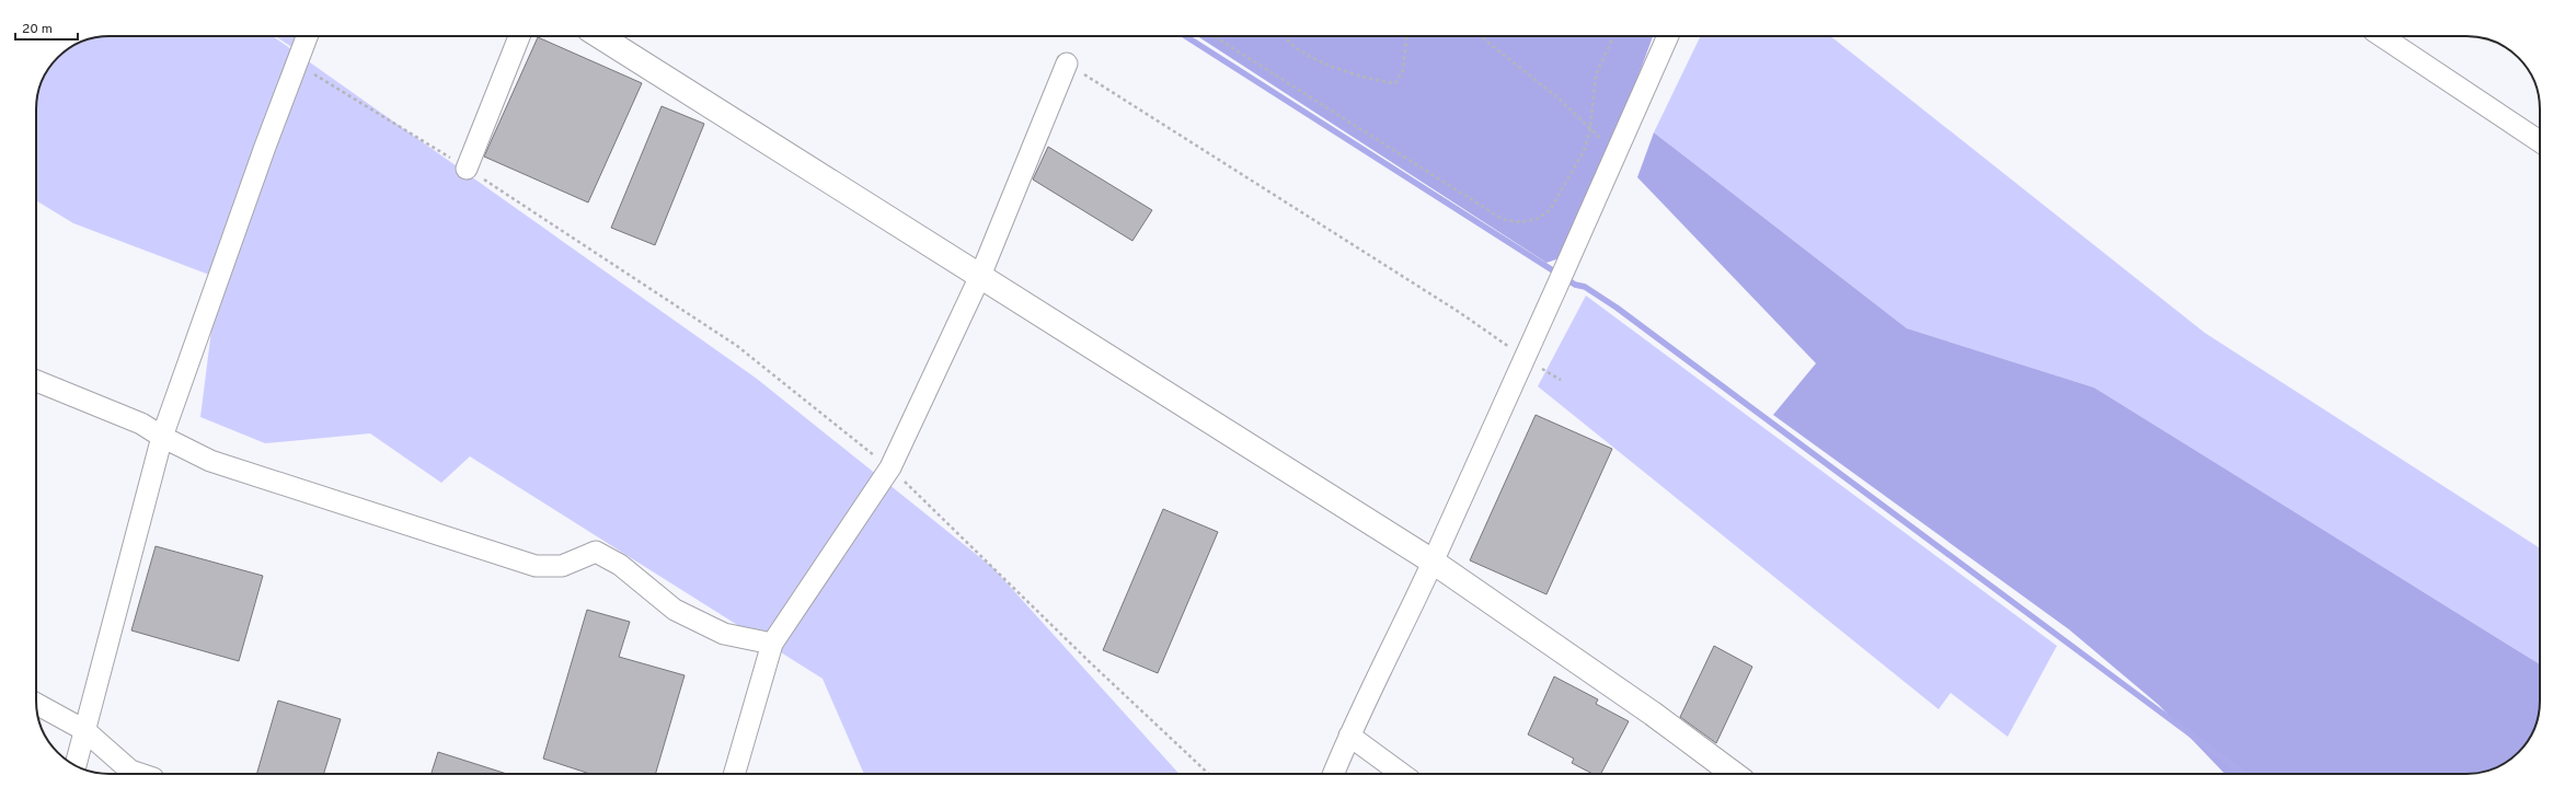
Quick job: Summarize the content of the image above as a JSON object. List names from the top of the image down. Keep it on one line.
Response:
{"scale_bar":"20 m"}
